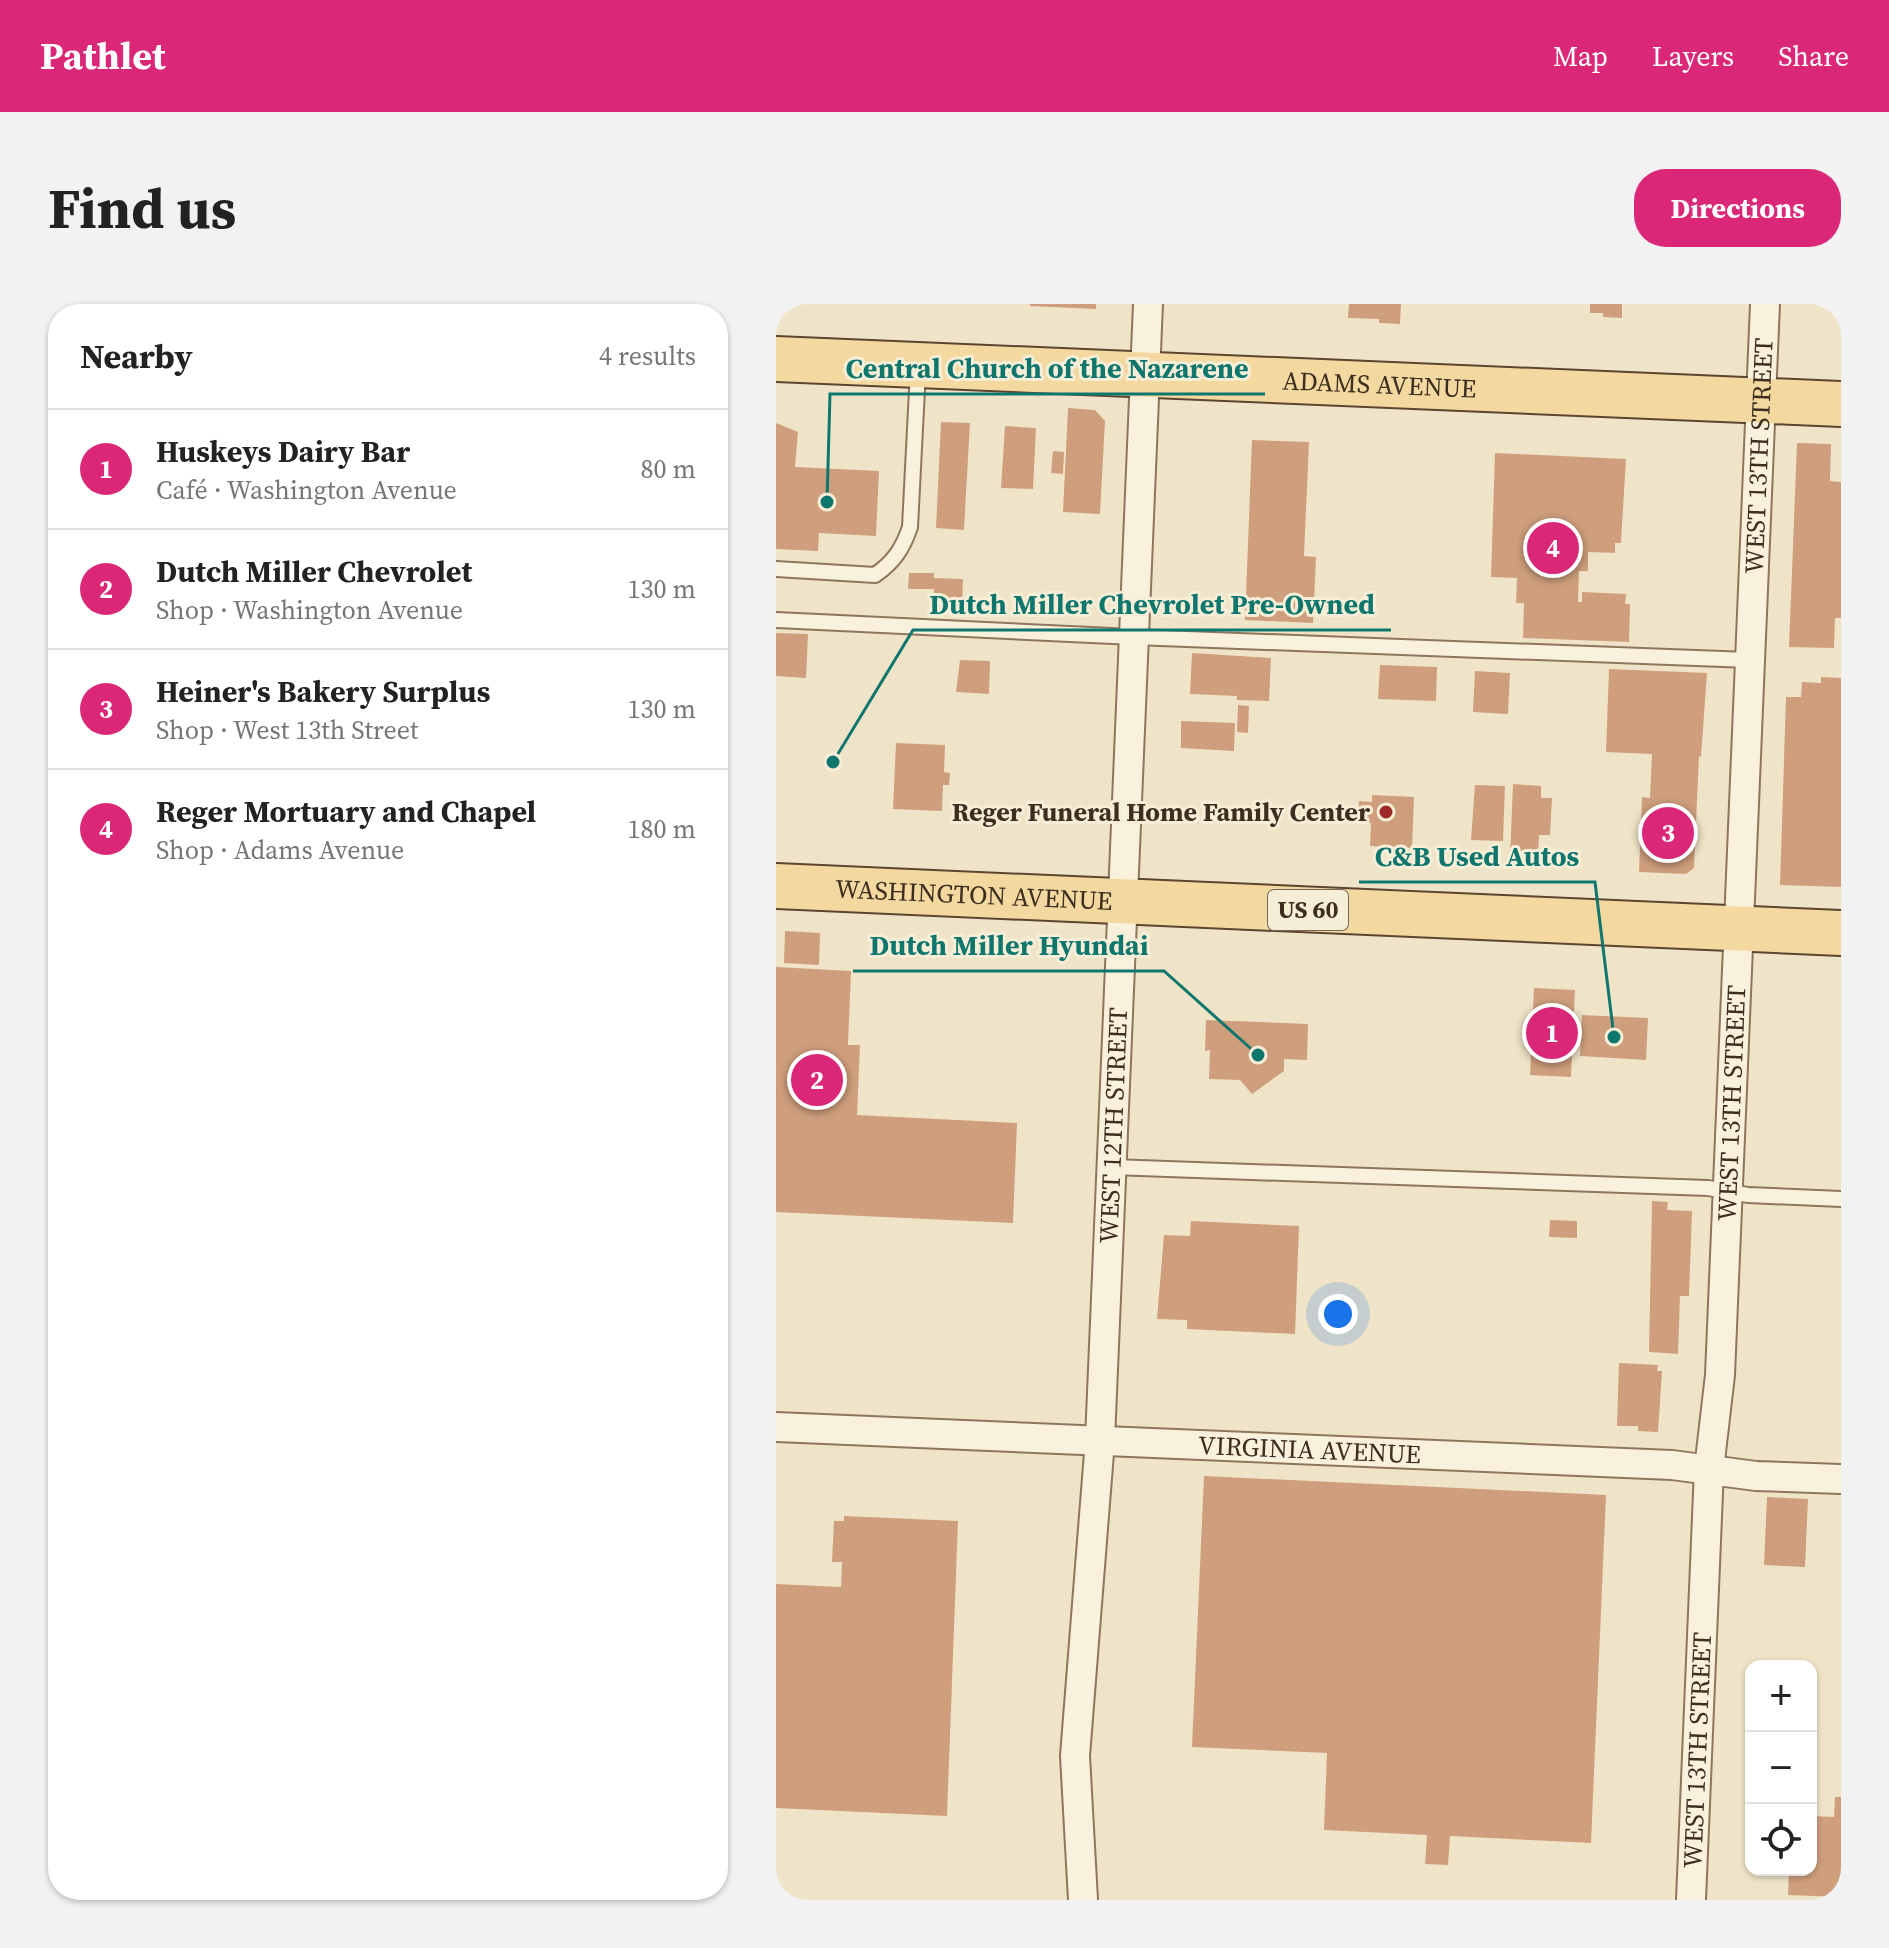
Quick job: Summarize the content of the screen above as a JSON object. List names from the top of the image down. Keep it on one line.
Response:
{"streets":{"main road":["ADAMS AVENUE","WASHINGTON AVENUE","US 60"],"street":["WEST 13TH STREET","WEST 12TH STREET","VIRGINIA AVENUE"]},"crossings":[["ADAMS AVENUE","WEST 13TH STREET"],["ADAMS AVENUE","WEST 12TH STREET"],["WEST 13TH STREET","WASHINGTON AVENUE"],["WEST 13TH STREET","VIRGINIA AVENUE"],["WASHINGTON AVENUE","WEST 12TH STREET"],["WEST 12TH STREET","VIRGINIA AVENUE"]],"places":["Central Church of the Nazarene","Dutch Miller Chevrolet Pre-Owned","Reger Funeral Home Family Center","C&B Used Autos","Dutch Miller Hyundai"],"page":{"header":"Pathlet","nav":["Map","Layers","Share"],"buttons":"Directions","title":"Find us","heading":["Nearby","4 results"],"list":[{"mark":"1","name":"Huskeys Dairy Bar","note":"Café · Washington Avenue","value":"80 m"},{"mark":"2","name":"Dutch Miller Chevrolet","note":"Shop · Washington Avenue","value":"130 m"},{"mark":"3","name":"Heiner's Bakery Surplus","note":"Shop · West 13th Street","value":"130 m"},{"mark":"4","name":"Reger Mortuary and Chapel","note":"Shop · Adams Avenue","value":"180 m"}],"pins":["4","3","1","2"],"map_buttons":["+","−"]}}
